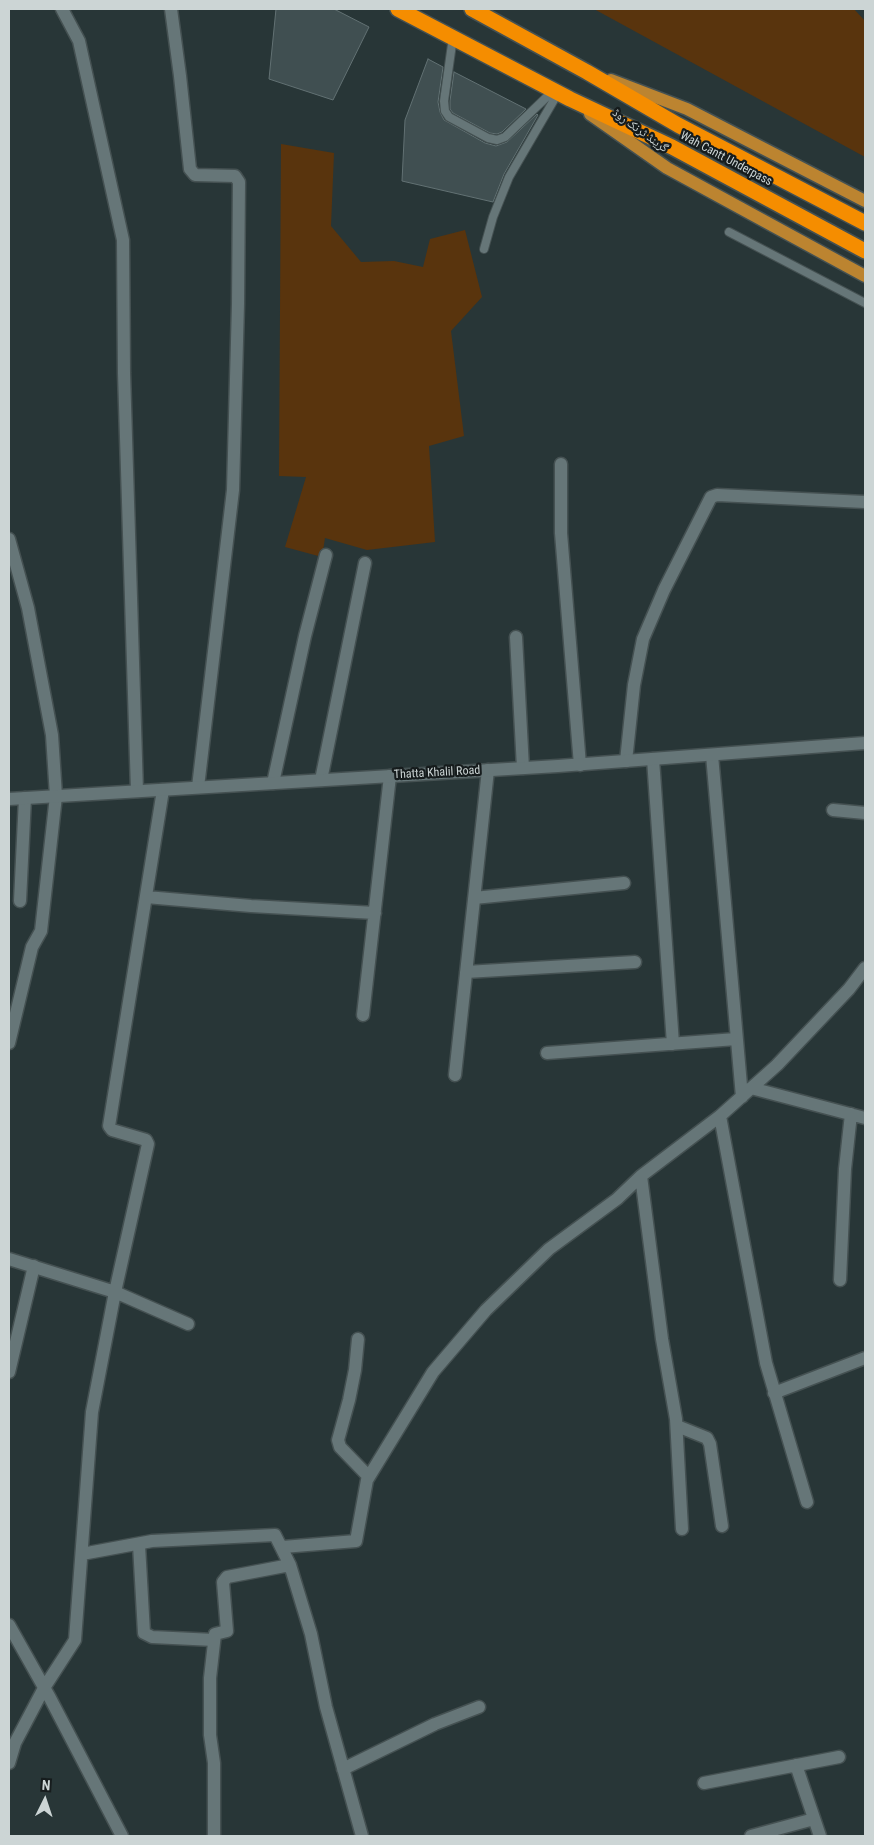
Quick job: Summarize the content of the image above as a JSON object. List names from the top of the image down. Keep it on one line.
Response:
{"streets":{"highway":["گرینڈ ٹرنک روڈ","Wah Cantt Underpass"],"street":["Thatta Khalil Road"]},"crossings":[["گرینڈ ٹرنک روڈ","Wah Cantt Underpass"]],"north":"top"}
